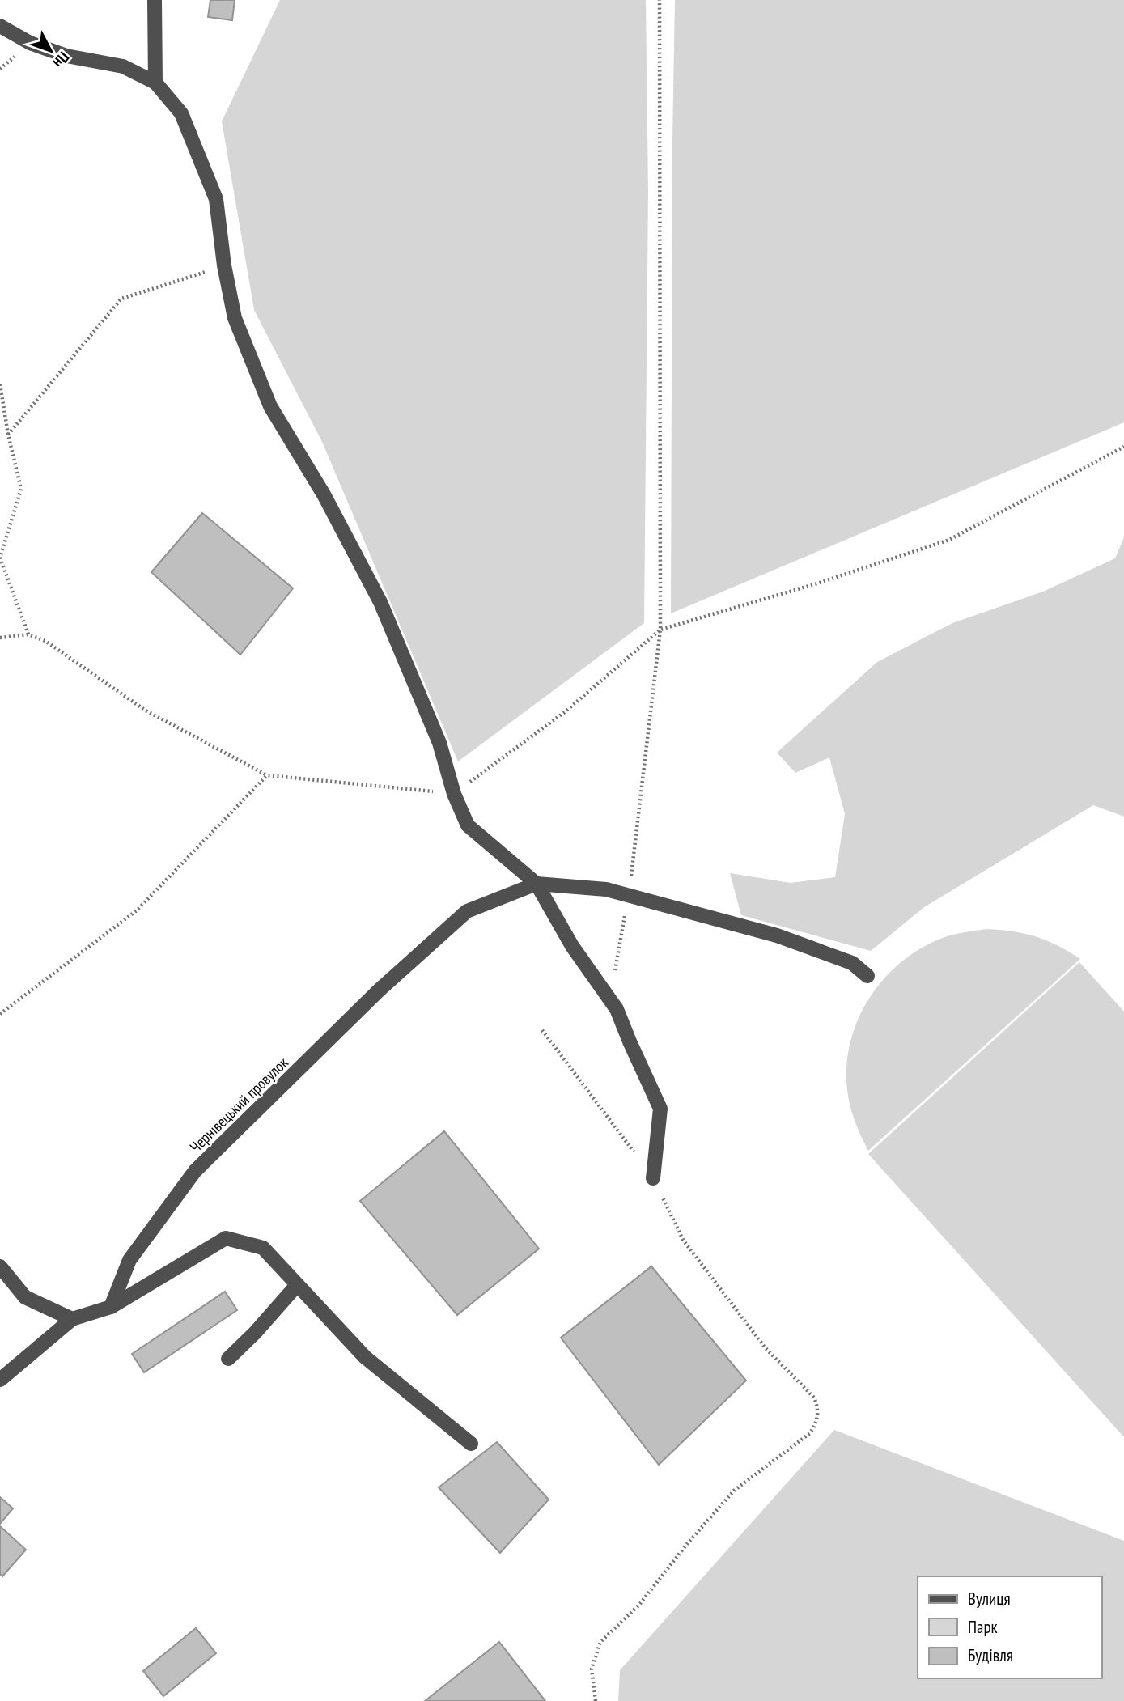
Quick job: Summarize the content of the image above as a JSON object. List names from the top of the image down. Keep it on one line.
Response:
{"streets":{"street":["Чернівецький провулок"]},"legend":["Вулиця","Парк","Будівля"],"north":"bottom right"}
